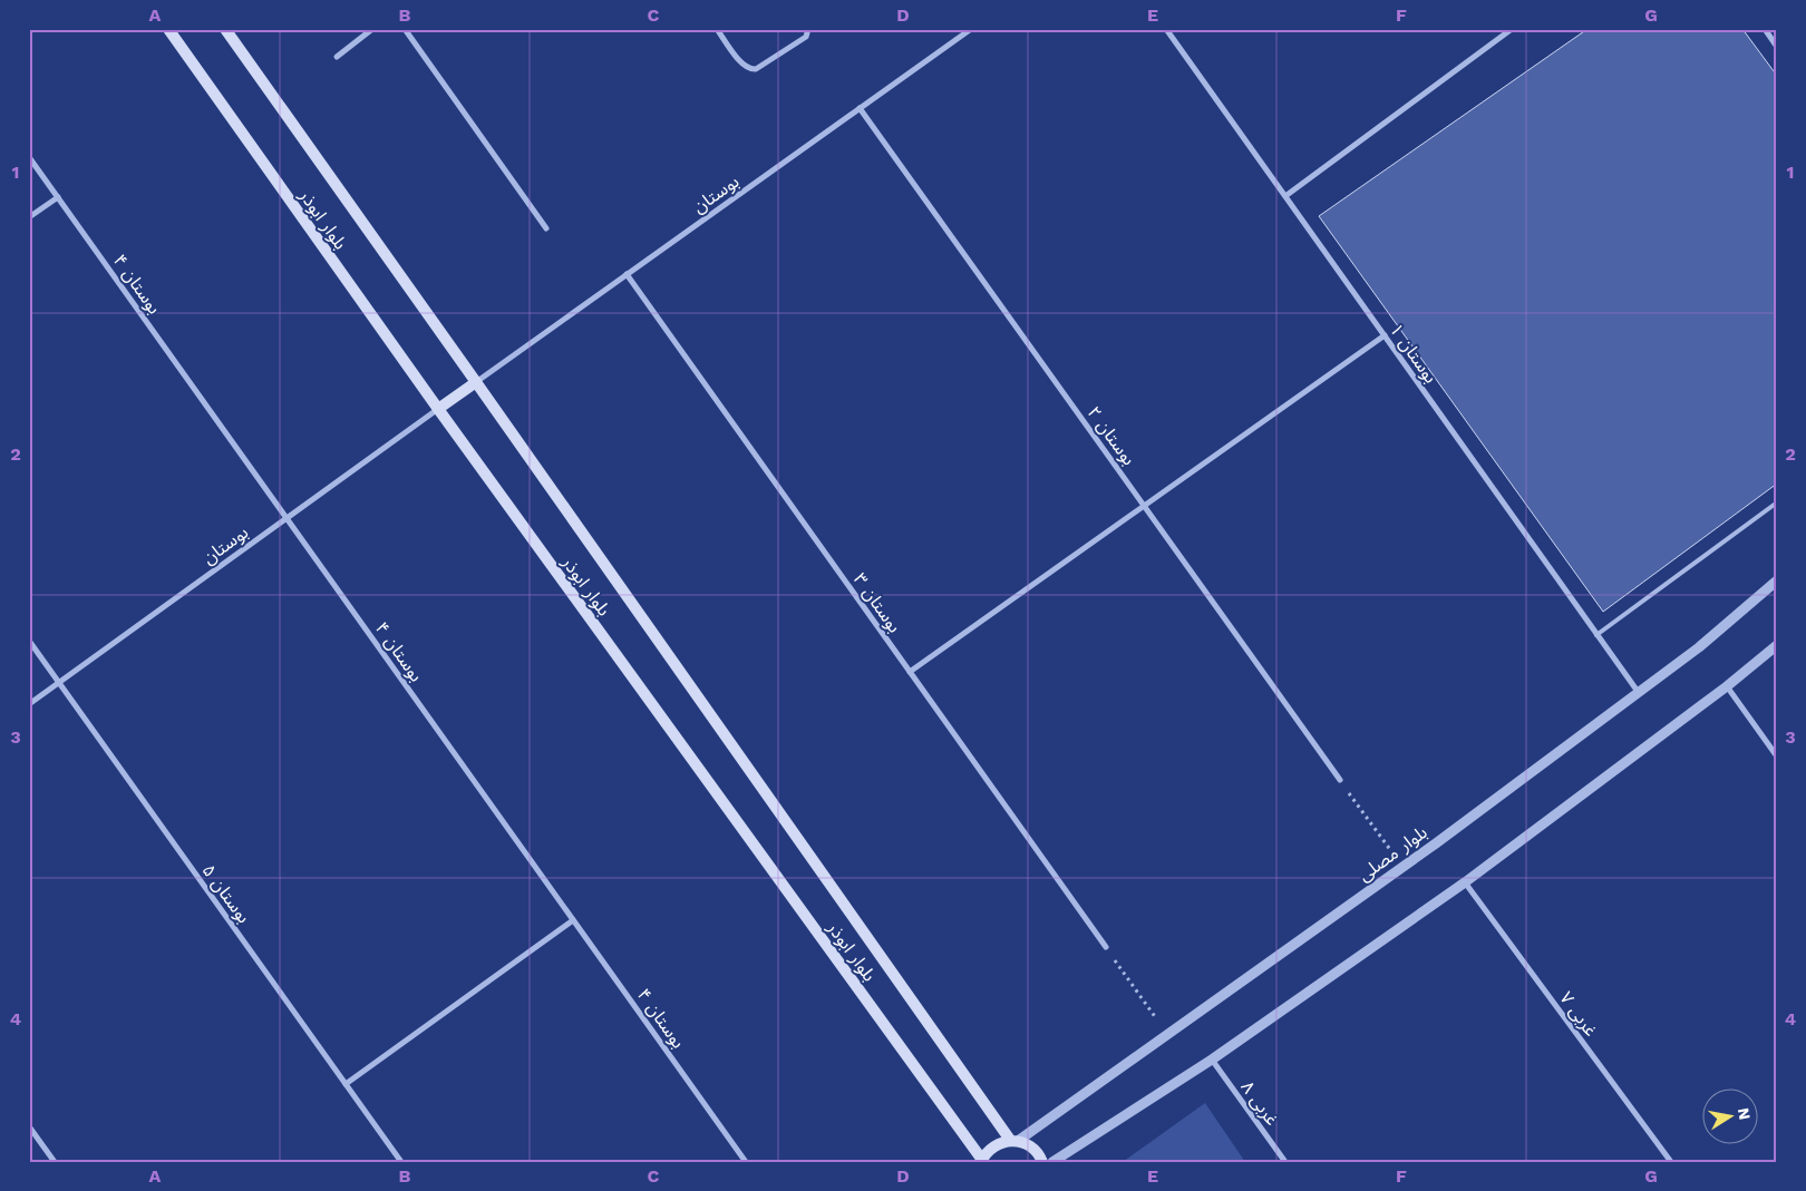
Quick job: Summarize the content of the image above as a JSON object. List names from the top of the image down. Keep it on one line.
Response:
{"streets":{"main road":["بلوار ابوذر"],"street":["بوستان","بوستان ۴","بوستان ۱","بوستان ۲","بوستان ۳","بلوار مصلی","بوستان ۵","۷ غربی","۸ غربی"]},"crossings":[["بوستان","بلوار ابوذر"],["بوستان","بوستان ۴"],["بوستان","بوستان ۲"],["بوستان","بوستان ۳"],["بوستان","بوستان ۵"],["بلوار ابوذر","بلوار مصلی"],["بوستان ۱","بلوار مصلی"]],"north":"right","grid":{"columns":["A","B","C","D","E","F","G"],"rows":["1","2","3","4"]}}
